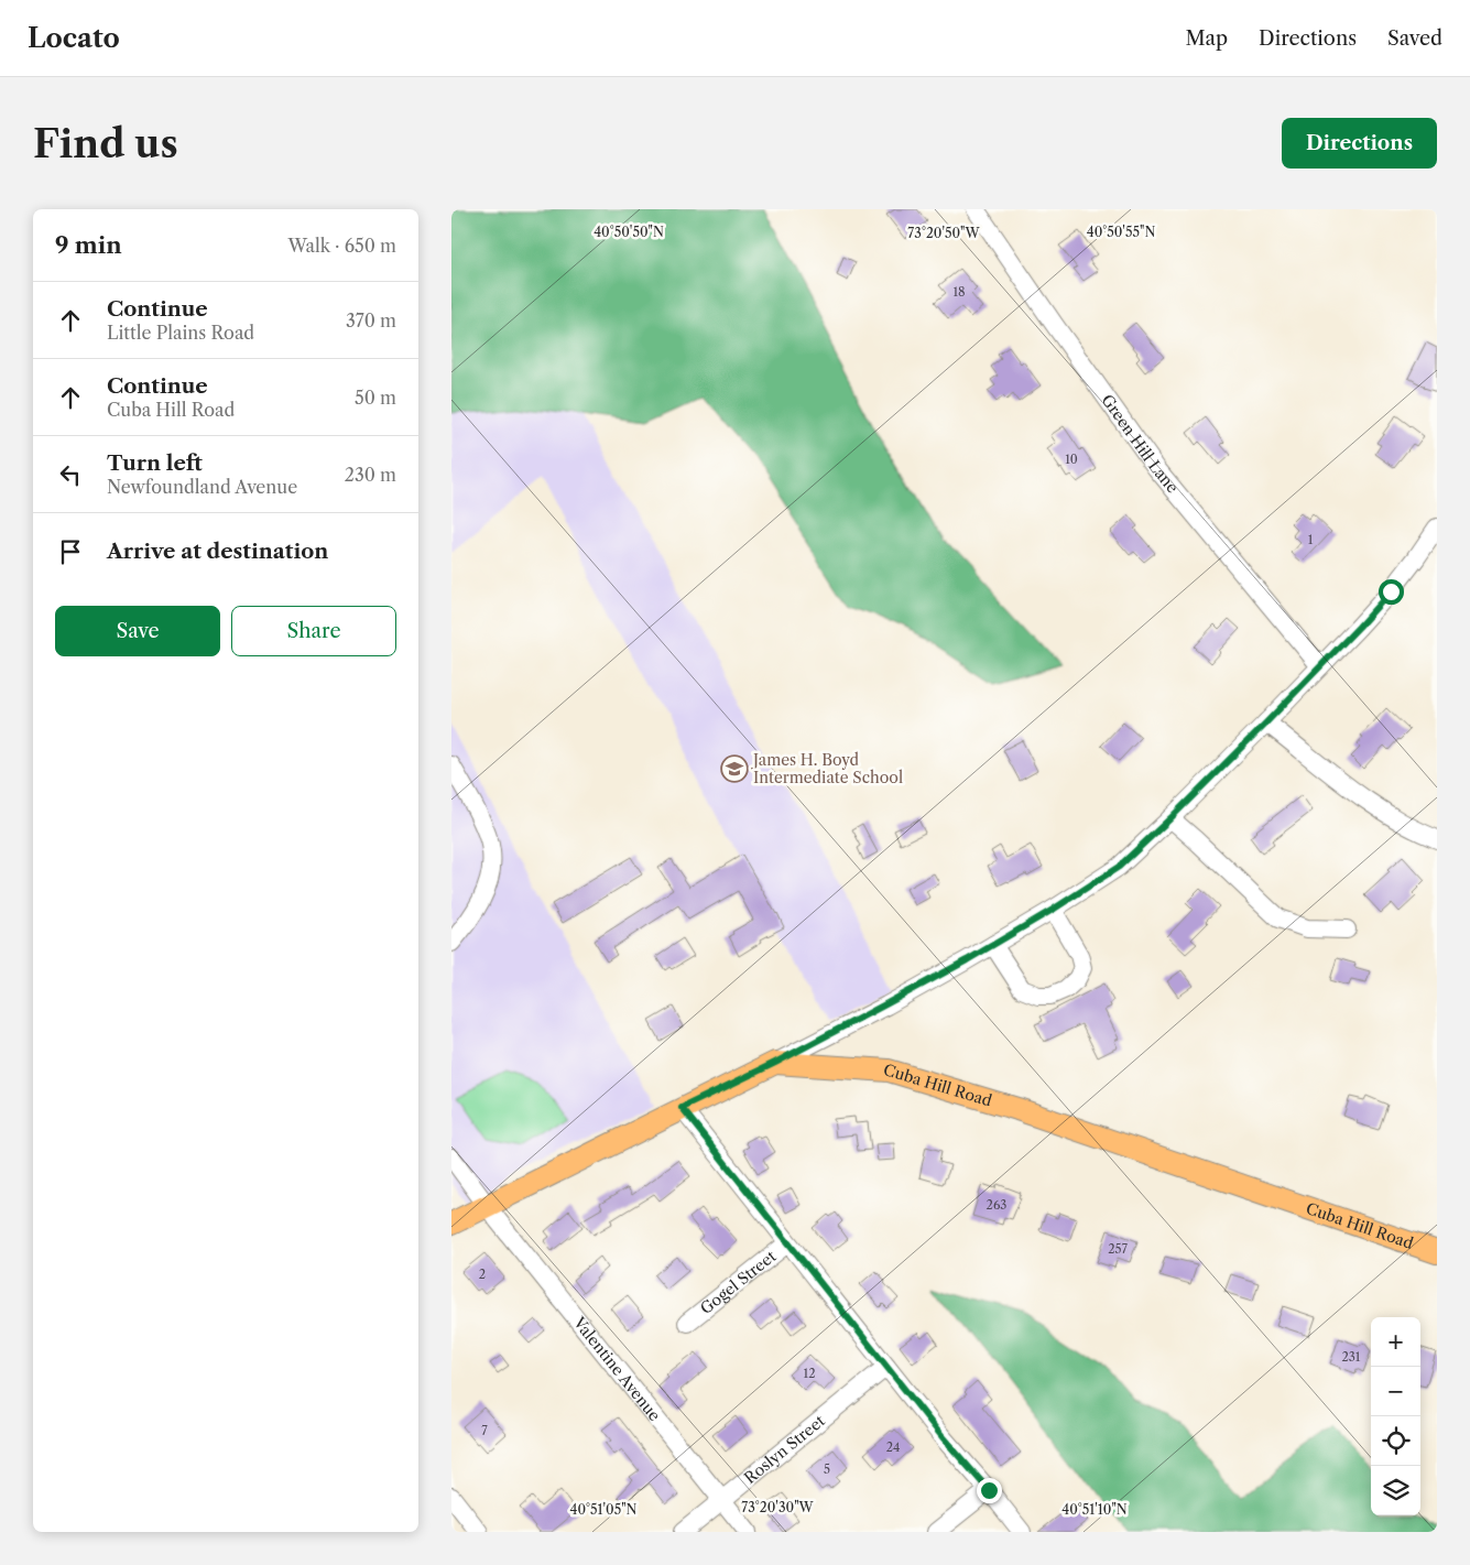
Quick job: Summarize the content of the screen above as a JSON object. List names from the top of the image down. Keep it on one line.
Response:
{"streets":{"main road":["Cuba Hill Road"],"street":["Green Hill Lane","Gogel Street","Valentine Avenue","Roslyn Street"]},"crossings":[["Cuba Hill Road","Valentine Avenue"],["Valentine Avenue","Roslyn Street"]],"places":{"school or university":["James H. Boyd Intermediate School"]},"house_numbers":["18","10","1","263","257","2","231","12","7","24","5"],"page":{"header":"Locato","nav":["Map","Directions","Saved"],"buttons":["Directions",["Save","Share"]],"title":"Find us","heading":["9 min","Walk · 650 m"],"list":[["Continue","Little Plains Road","370 m"],["Continue","Cuba Hill Road","50 m"],["Turn left","Newfoundland Avenue","230 m"],"Arrive at destination"],"map_buttons":["+","−"]},"coordinates":["40°50'50\"N","40°50'55\"N","73°20'50\"W","73°20'30\"W","40°51'05\"N","40°51'10\"N"]}
